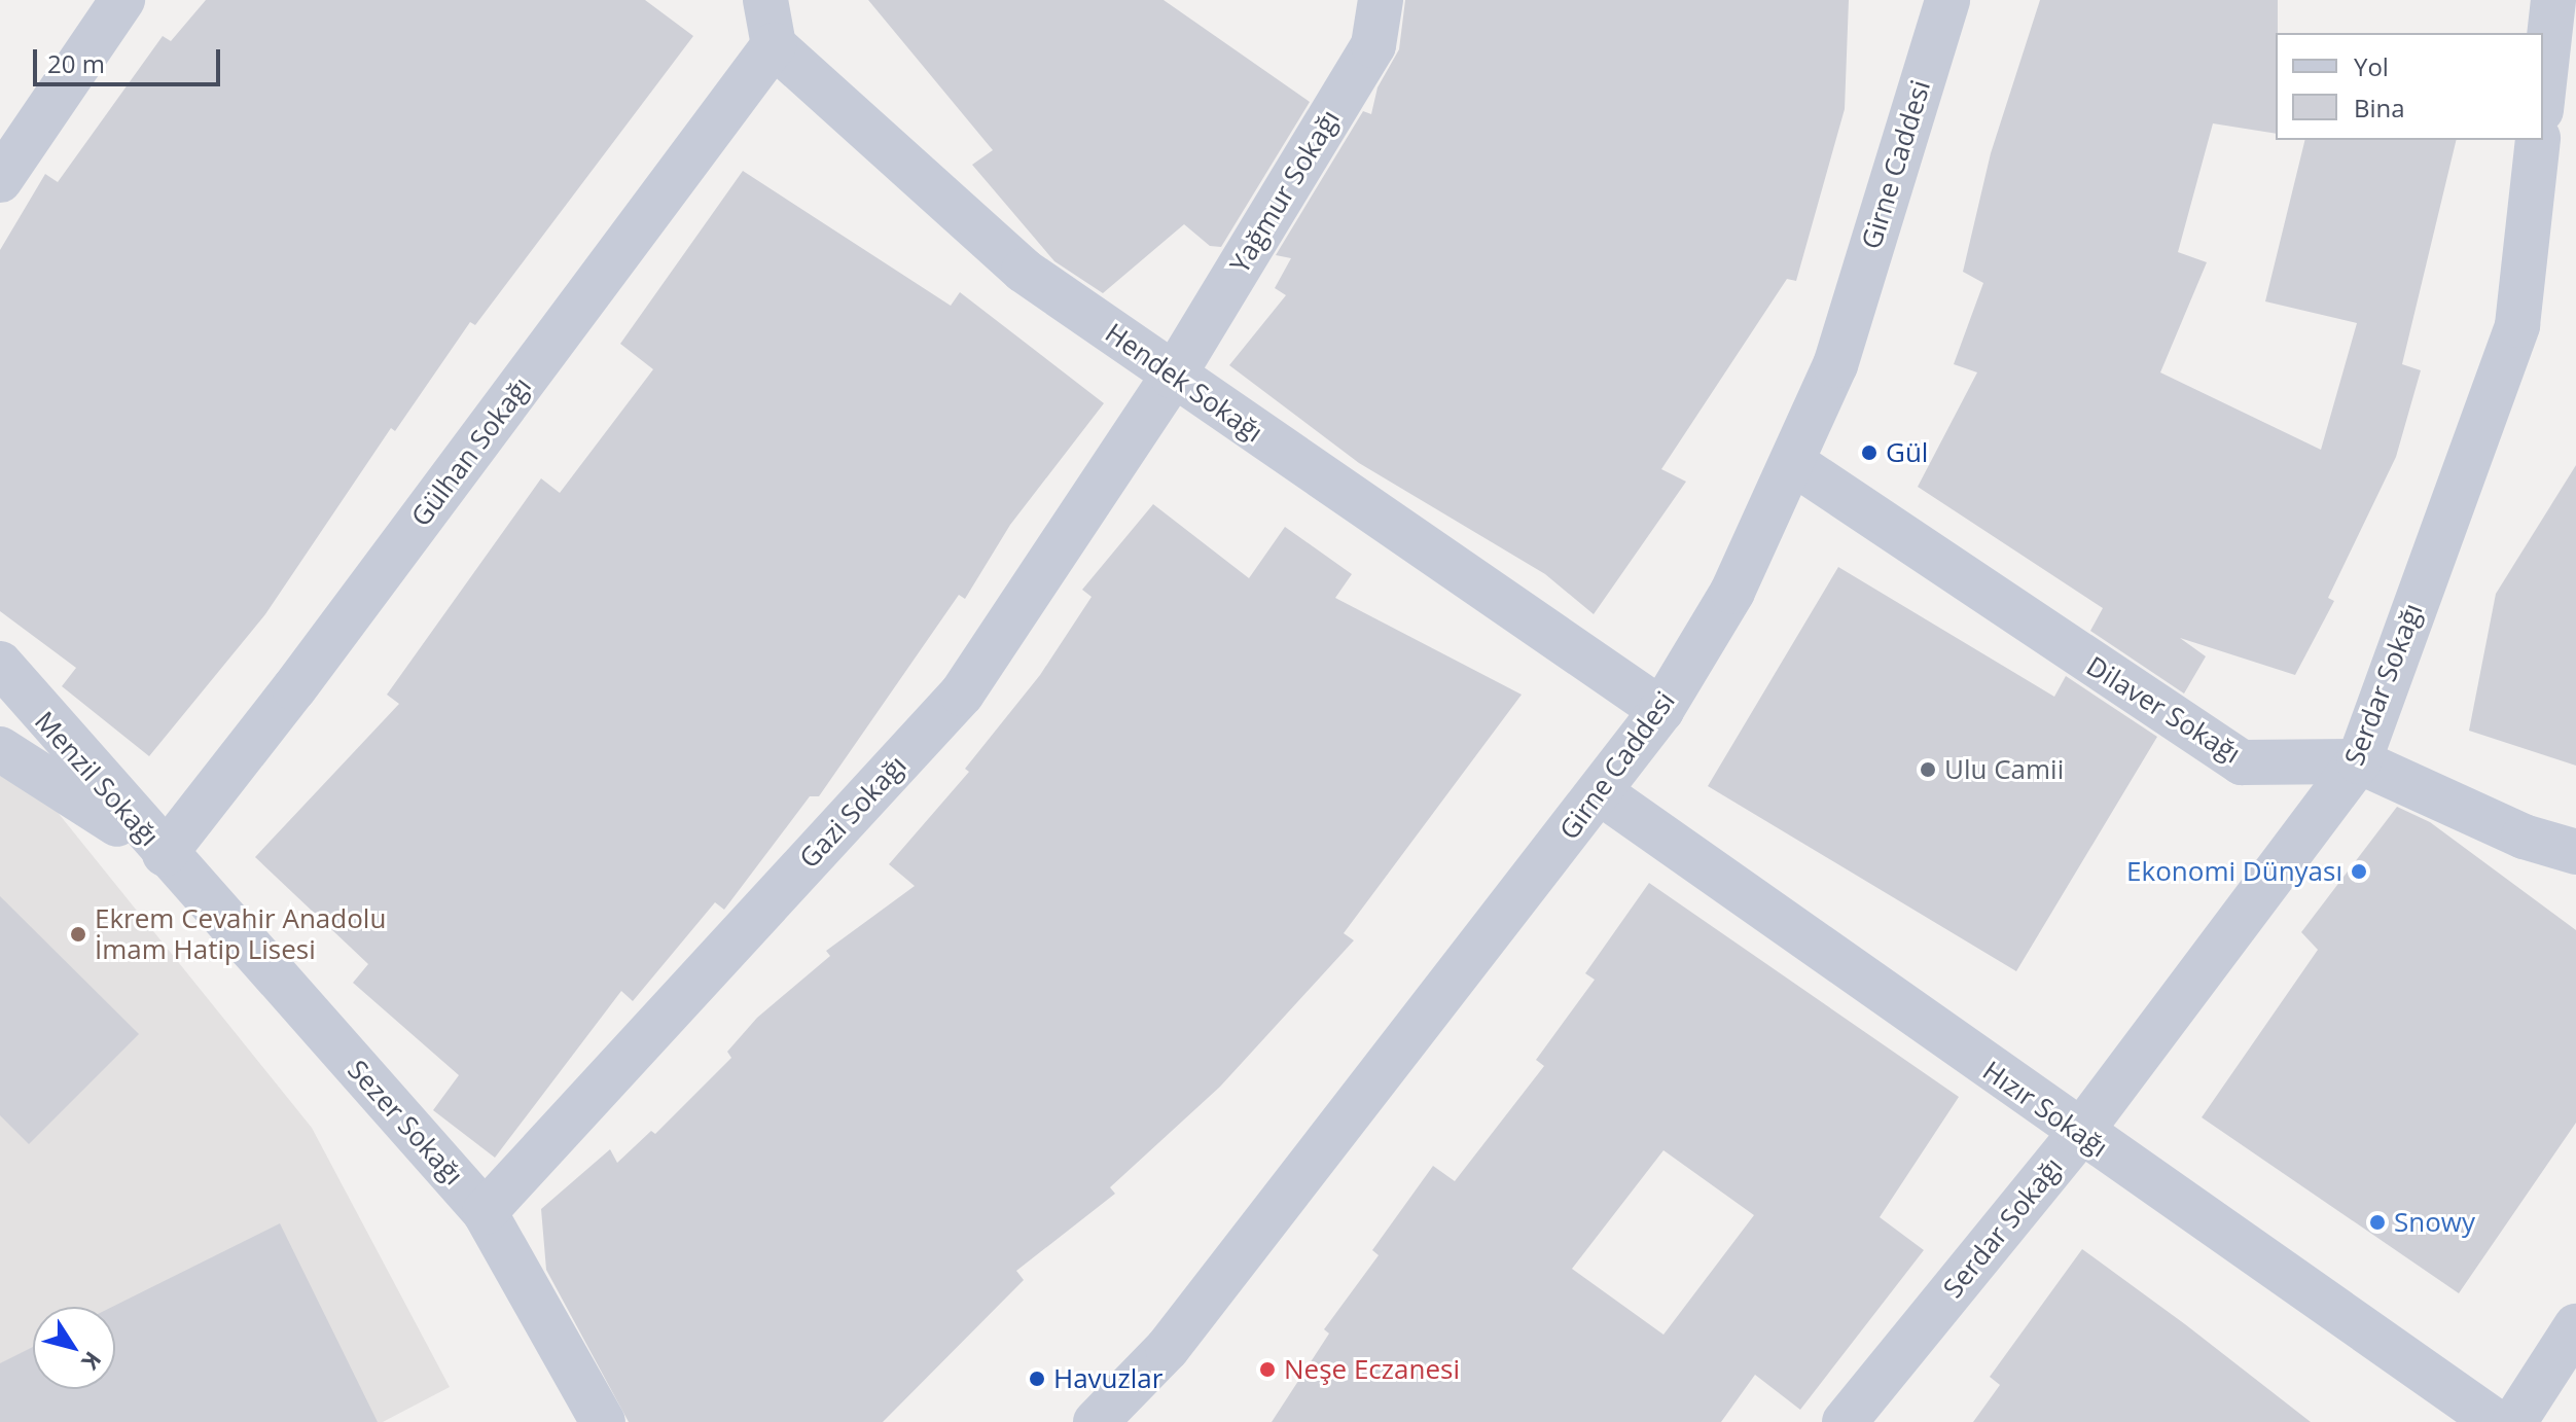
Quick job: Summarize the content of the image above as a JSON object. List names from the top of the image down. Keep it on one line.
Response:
{"streets":{"street":["Girne Caddesi","Yağmur Sokağı","Hendek Sokağı","Gülhan Sokağı","Serdar Sokağı","Dilaver Sokağı","Menzil Sokağı","Gazi Sokağı","Hızır Sokağı","Sezer Sokağı"]},"crossings":[["Girne Caddesi","Hendek Sokağı"],["Girne Caddesi","Dilaver Sokağı"],["Girne Caddesi","Hızır Sokağı"],["Yağmur Sokağı","Hendek Sokağı"],["Yağmur Sokağı","Gazi Sokağı"],["Hendek Sokağı","Gülhan Sokağı"],["Hendek Sokağı","Gazi Sokağı"],["Gülhan Sokağı","Menzil Sokağı"],["Gülhan Sokağı","Sezer Sokağı"],["Serdar Sokağı","Dilaver Sokağı"],["Serdar Sokağı","Hızır Sokağı"],["Menzil Sokağı","Sezer Sokağı"],["Gazi Sokağı","Sezer Sokağı"]],"places":["Gül","Ulu Camii","Ekonomi Dünyası","Ekrem Cevahir Anadolu İmam Hatip Lisesi","Snowy","Neşe Eczanesi","Havuzlar"],"legend":["Yol","Bina"],"scale_bar":"20 m","north":"bottom right"}
